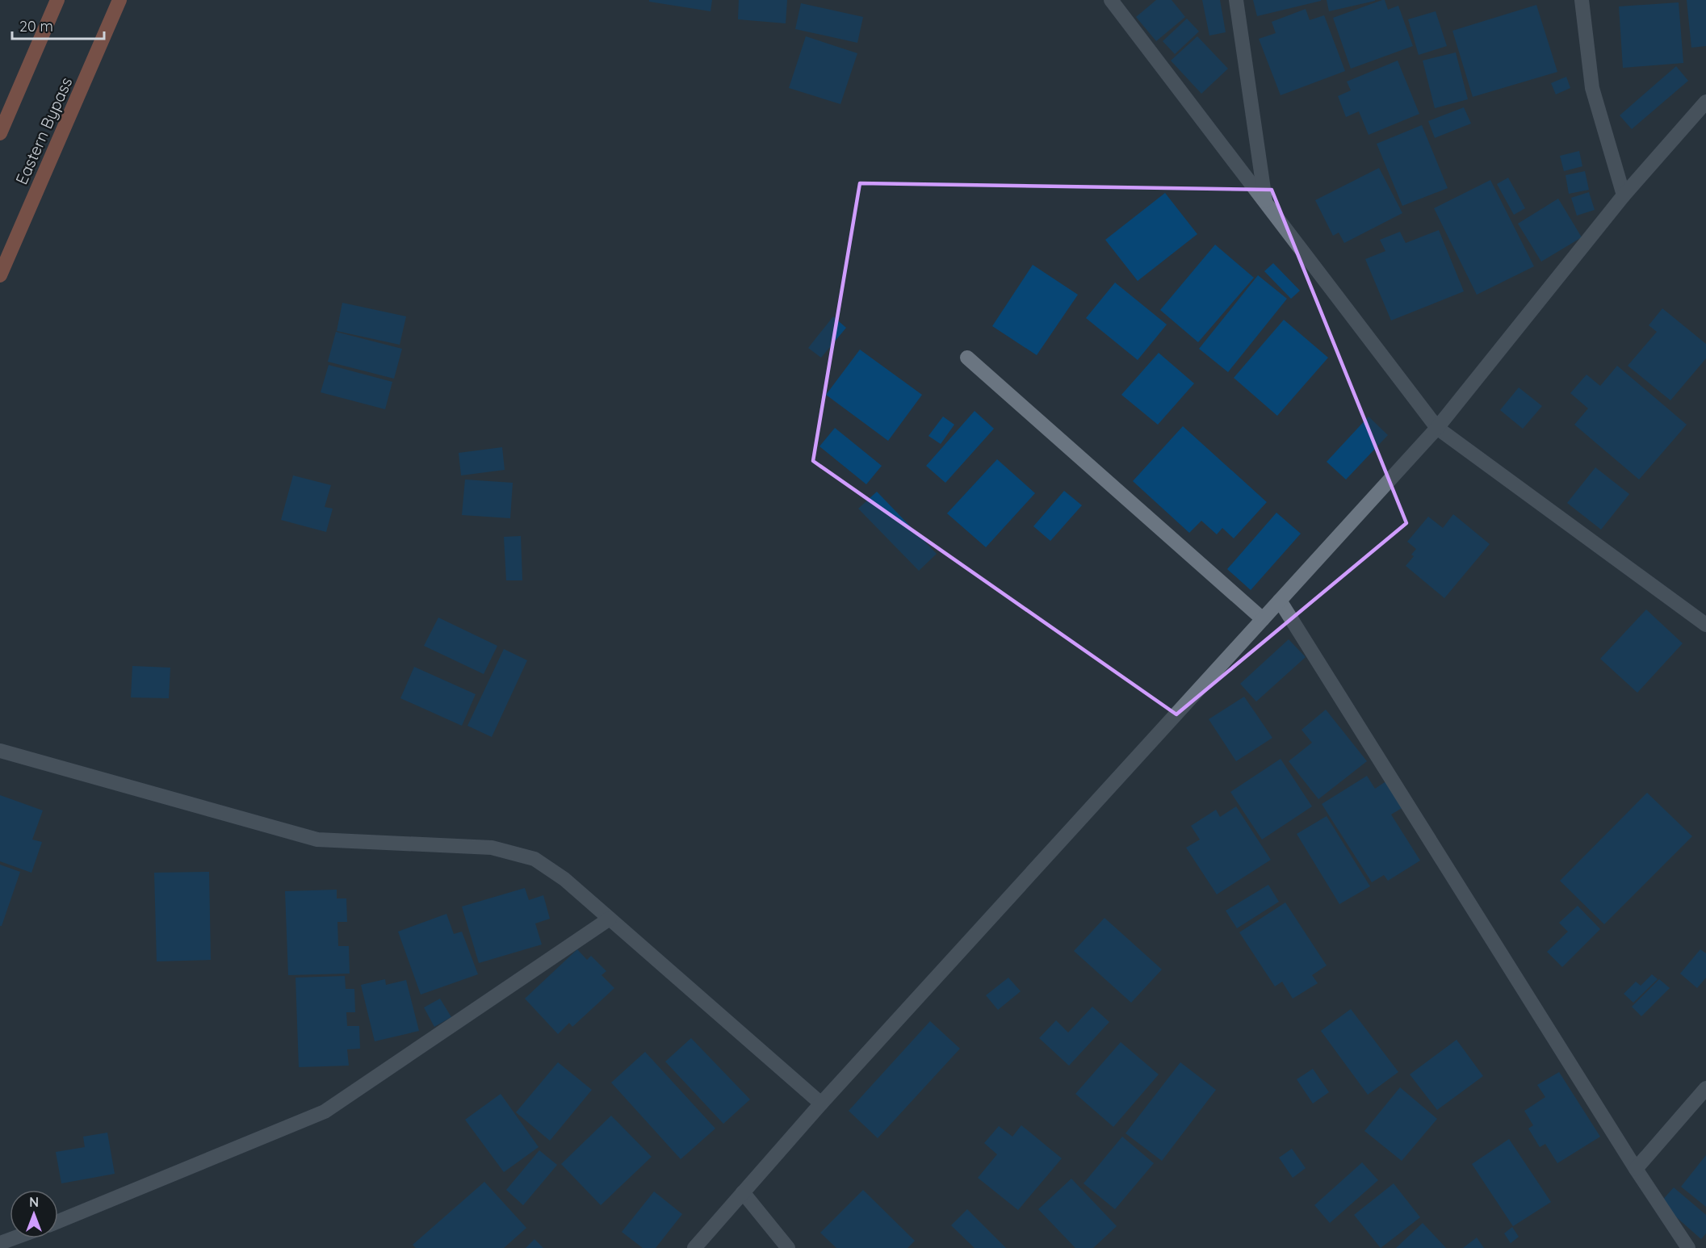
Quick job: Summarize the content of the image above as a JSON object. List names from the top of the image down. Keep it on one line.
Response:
{"streets":{"highway":["Eastern Bypass"]},"scale_bar":"20 m","north":"top"}
